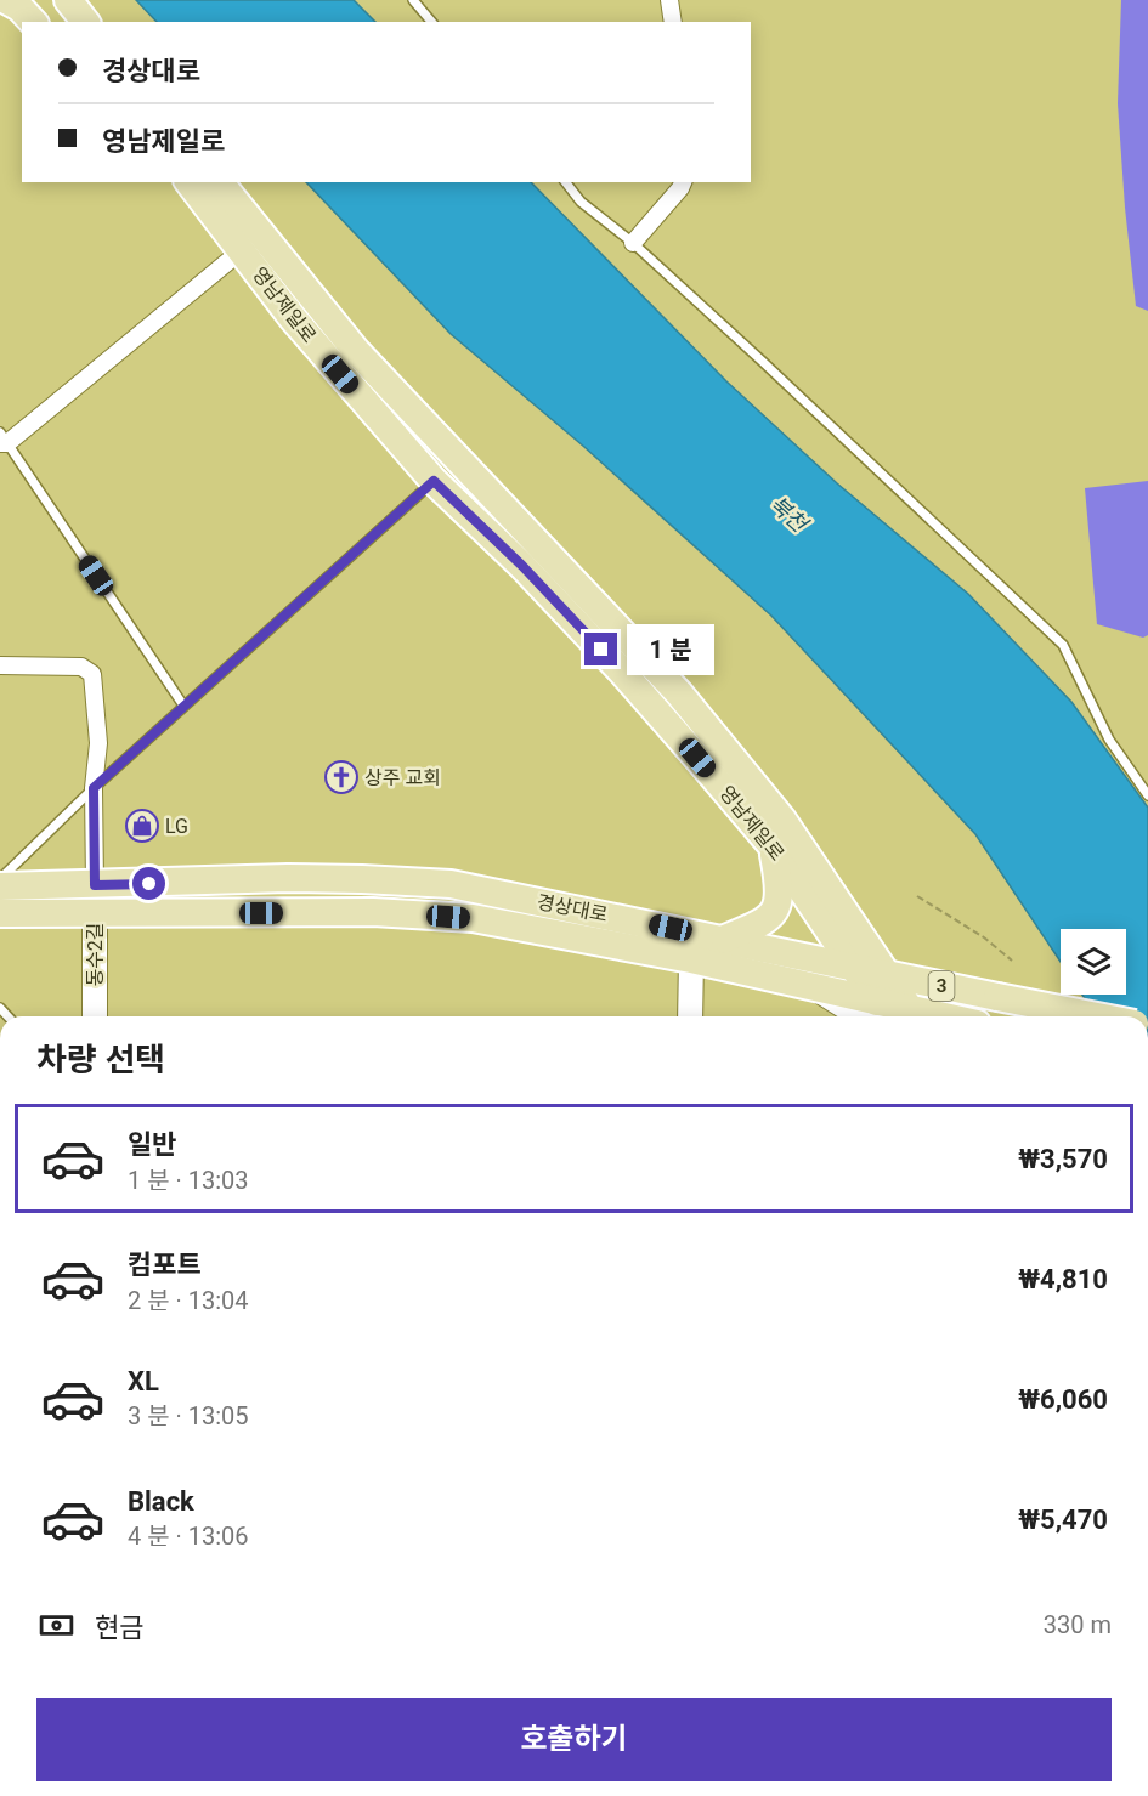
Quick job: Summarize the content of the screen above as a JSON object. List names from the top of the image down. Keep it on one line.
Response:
{"streets":{"main road":["영남제일로","경상대로","3"],"street":["동수2길"]},"crossings":[["영남제일로","경상대로"],["경상대로","동수2길"]],"water":["북천"],"places":{"church":["상주 교회"],"shop":["LG"]},"page":{"banner":["경상대로","영남제일로"],"bubble":"1 분","heading":"차량 선택","list":[{"name":"일반","note":"1 분 · 13:03","value":"₩3,570"},{"name":"컴포트","note":"2 분 · 13:04","value":"₩4,810"},{"name":"XL","note":"3 분 · 13:05","value":"₩6,060"},{"name":"Black","note":"4 분 · 13:06","value":"₩5,470"}],"pay":["현금","330 m"],"buttons":"호출하기"}}
